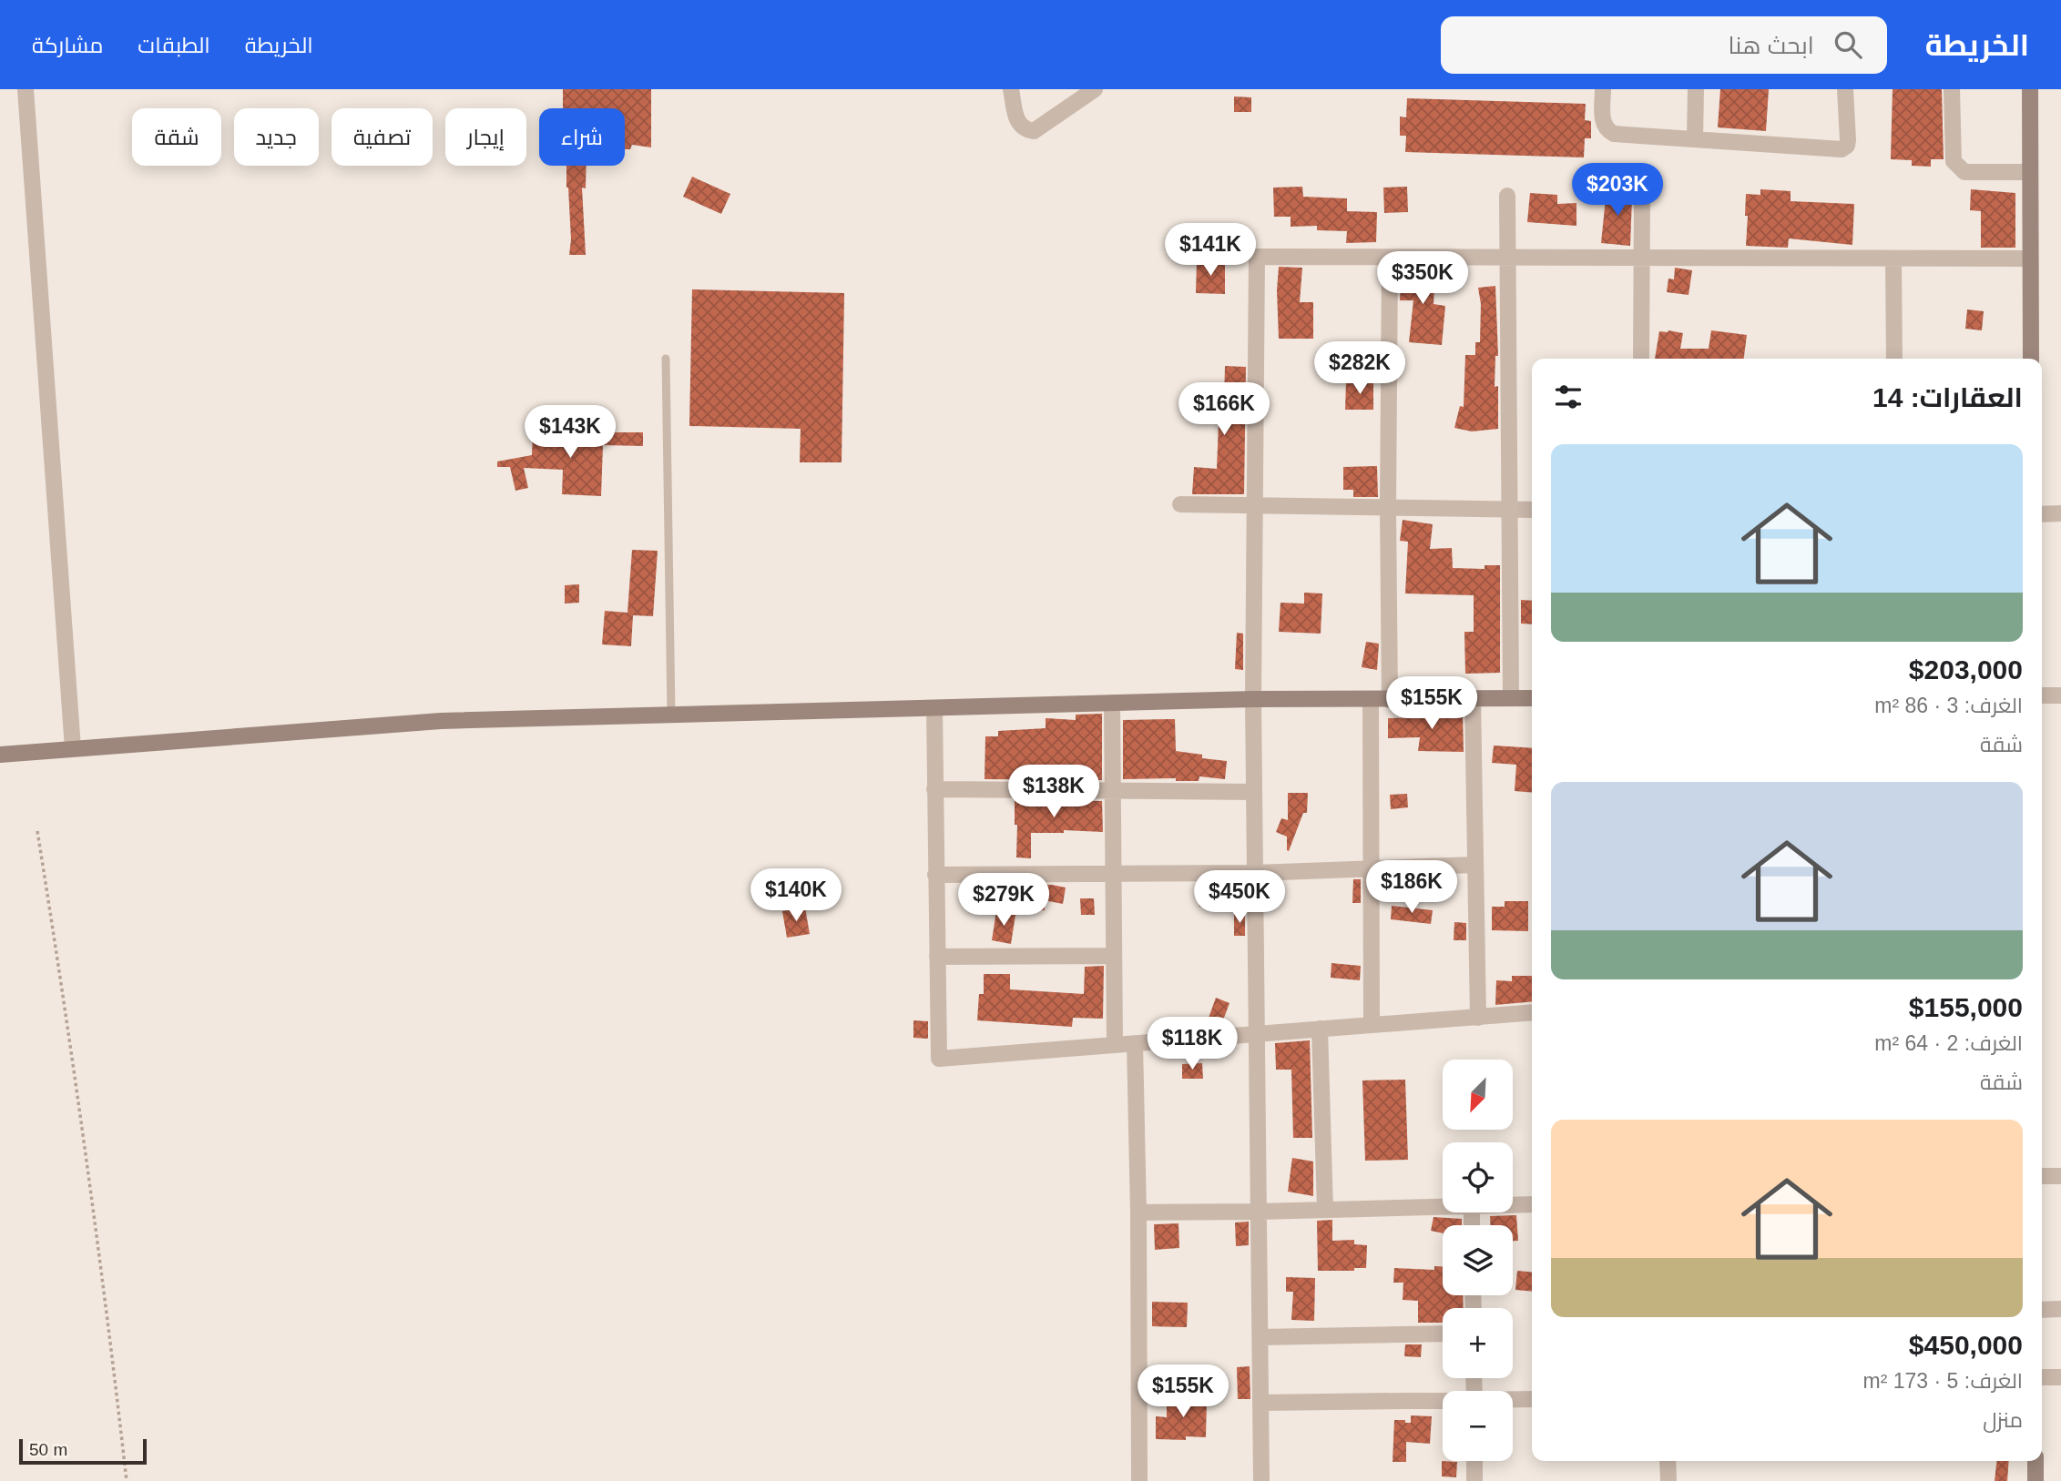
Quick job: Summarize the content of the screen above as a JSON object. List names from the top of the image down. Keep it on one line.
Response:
{"scale_bar":"50 m","north":"bottom left","page":{"header":"الخريطة","search":"ابحث هنا","nav":["الخريطة","الطبقات","مشاركة"],"chip":["شراء","إيجار","تصفية","جديد","شقة"],"price":["$203K","$141K","$350K","$282K","$166K","$143K","$155K","$138K","$186K","$140K","$450K","$279K","$118K","$155K"],"heading":"العقارات: 14","list":[{"name":"$203,000","note":"الغرف: 3 · 86 m² · شقة"},{"name":"$155,000","note":"الغرف: 2 · 64 m² · شقة"},{"name":"$450,000","note":"الغرف: 5 · 173 m² · منزل"}],"map_buttons":["+","−"],"scale":"50 m"}}
